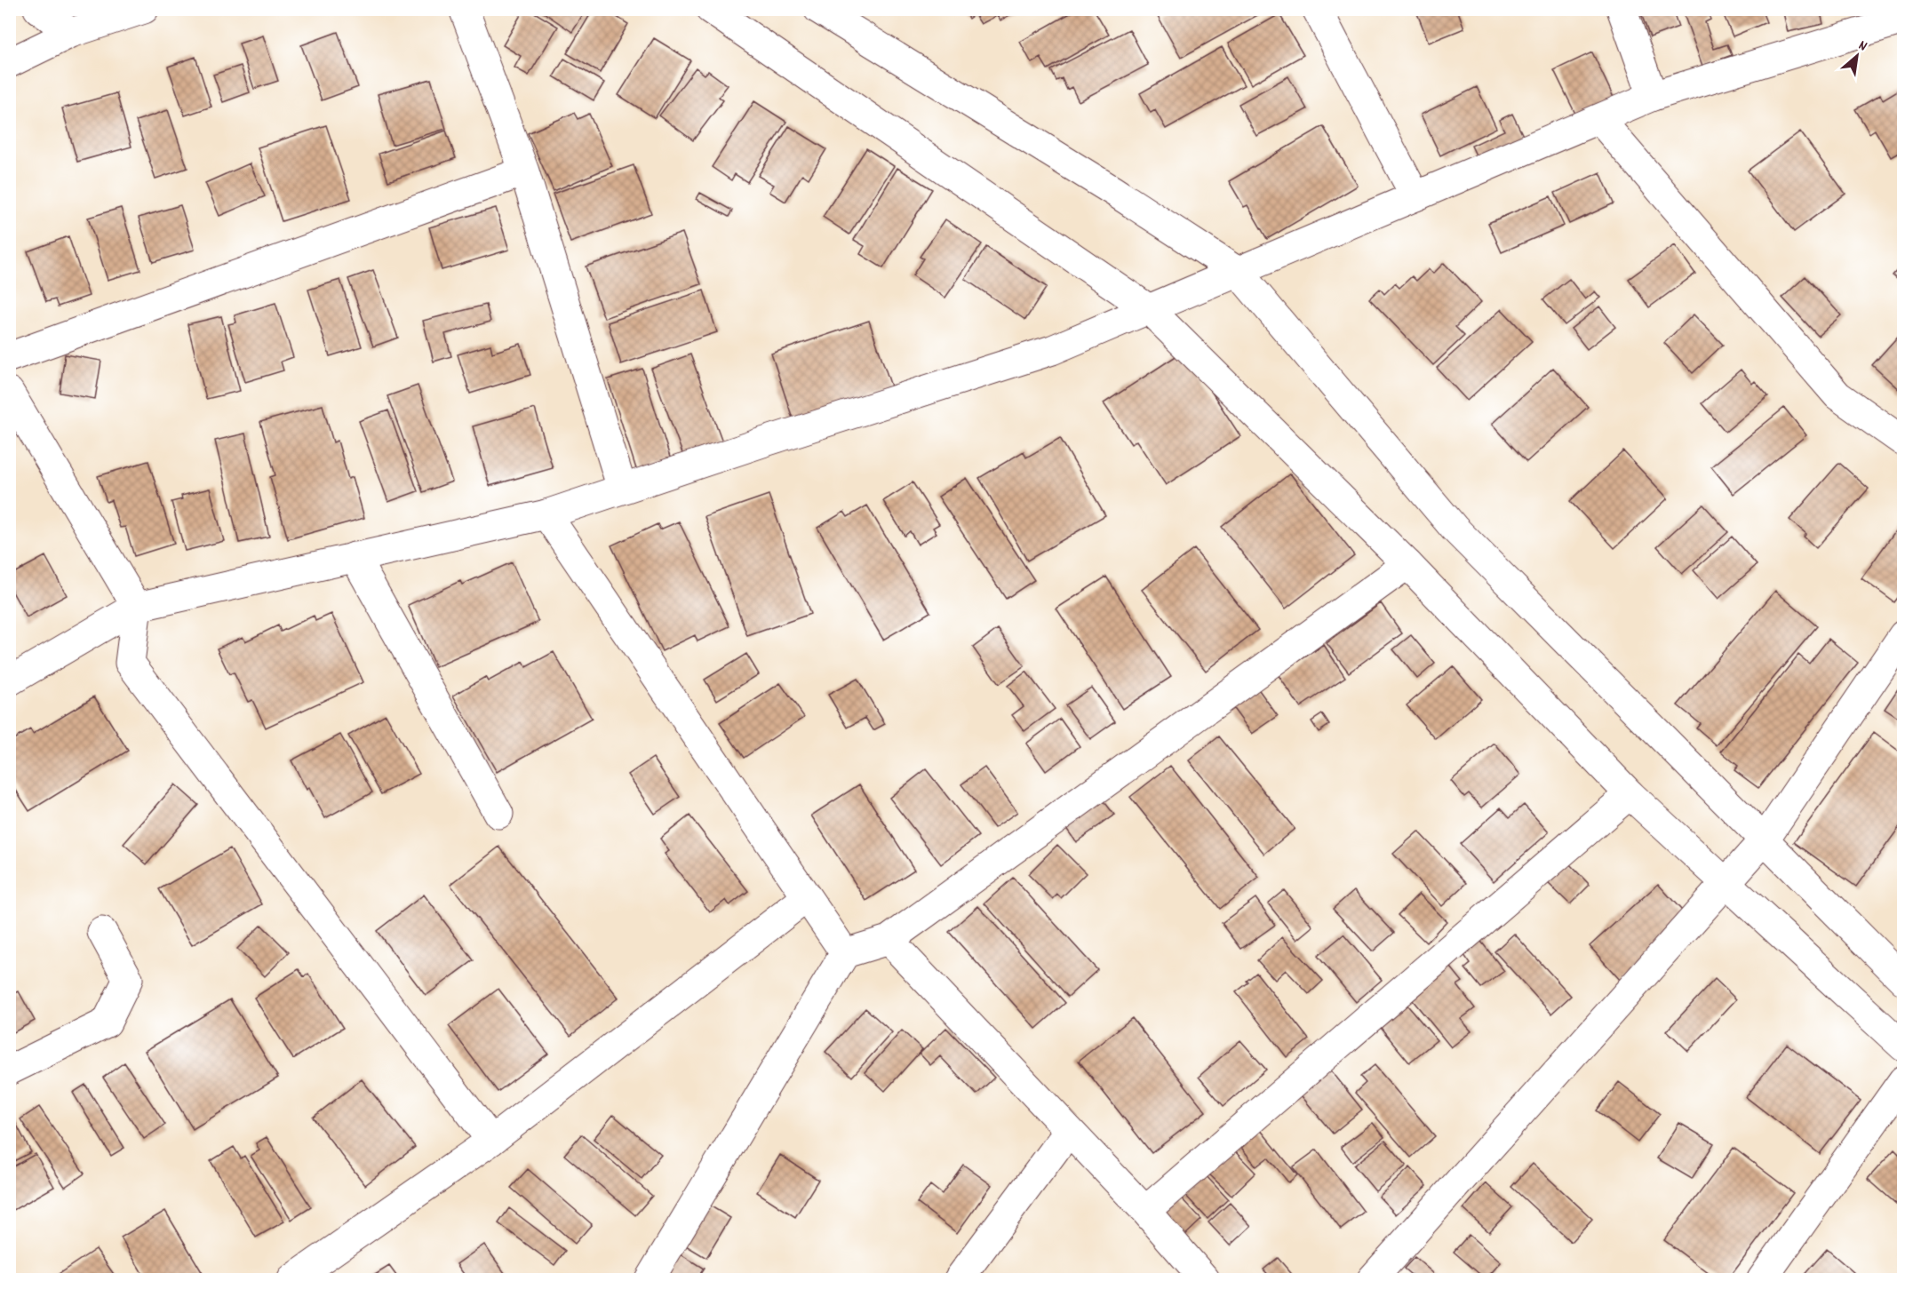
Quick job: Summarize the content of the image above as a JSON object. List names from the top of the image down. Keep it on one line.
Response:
{"north":"top right"}
